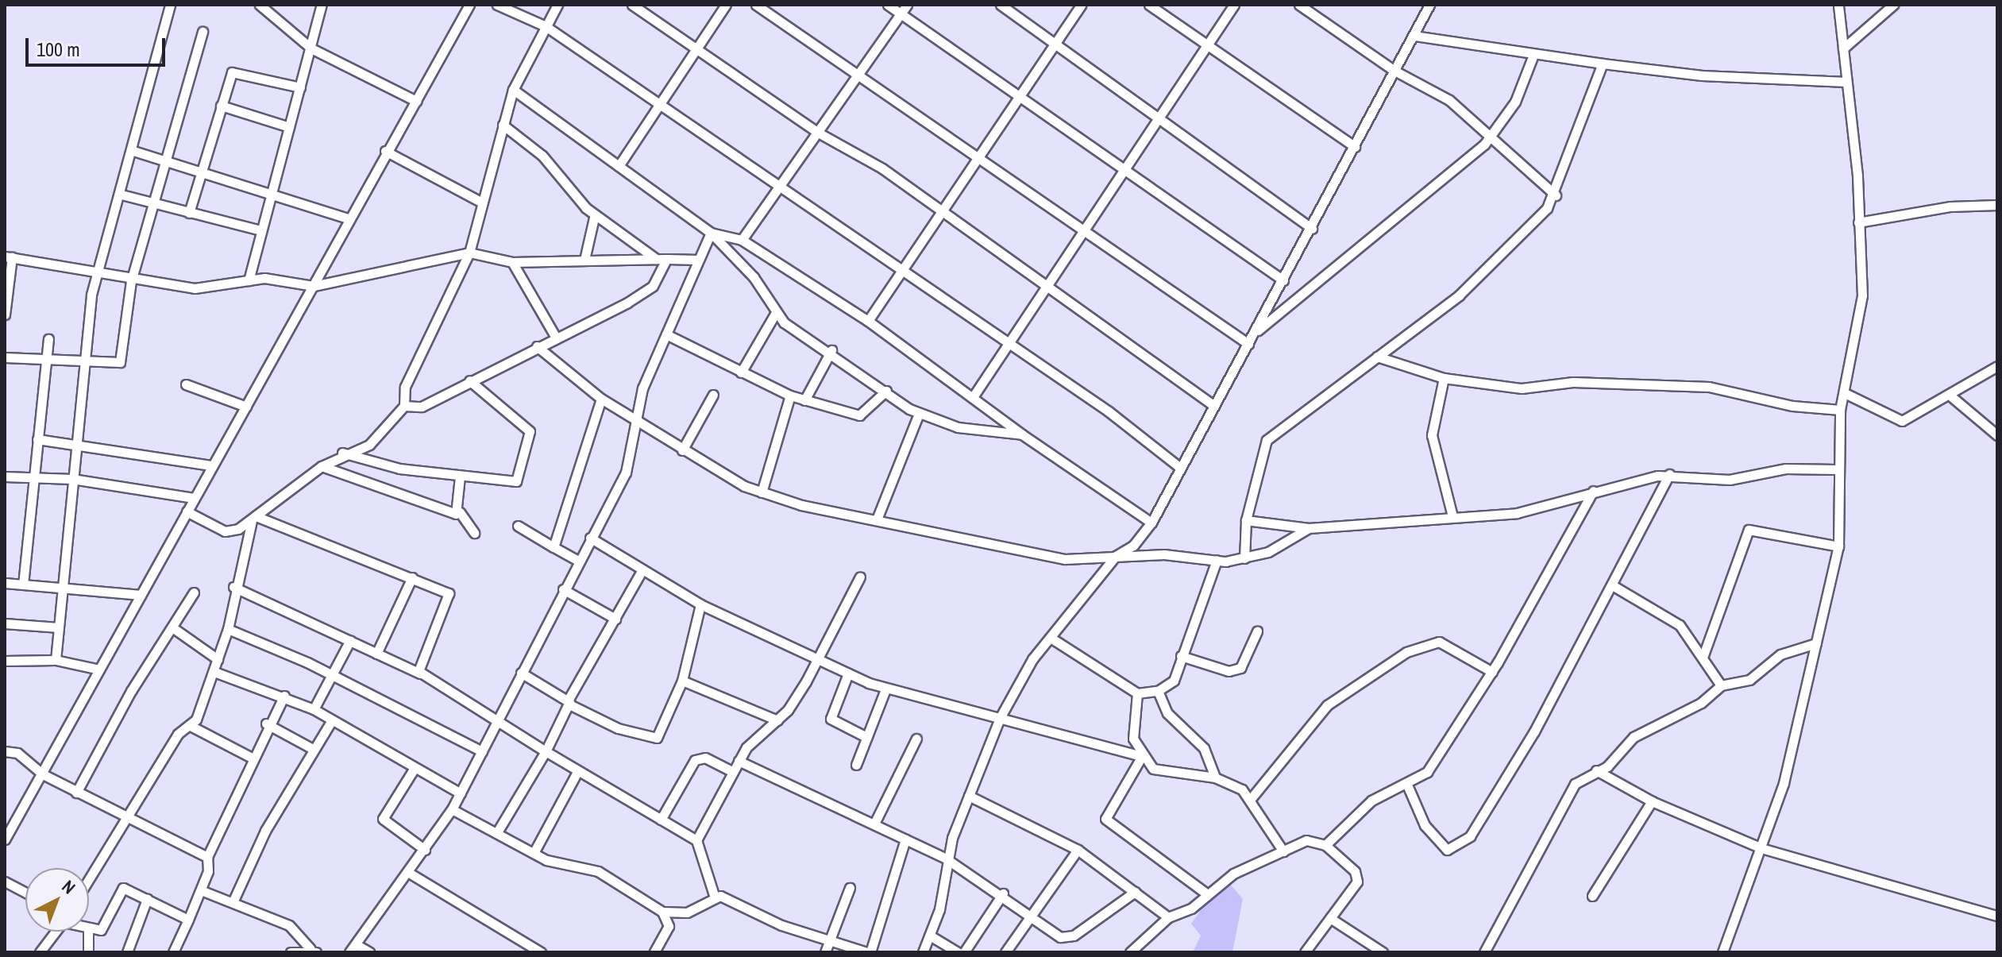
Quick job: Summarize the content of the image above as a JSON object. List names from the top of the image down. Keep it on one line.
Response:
{"scale_bar":"100 m","north":"top right"}
